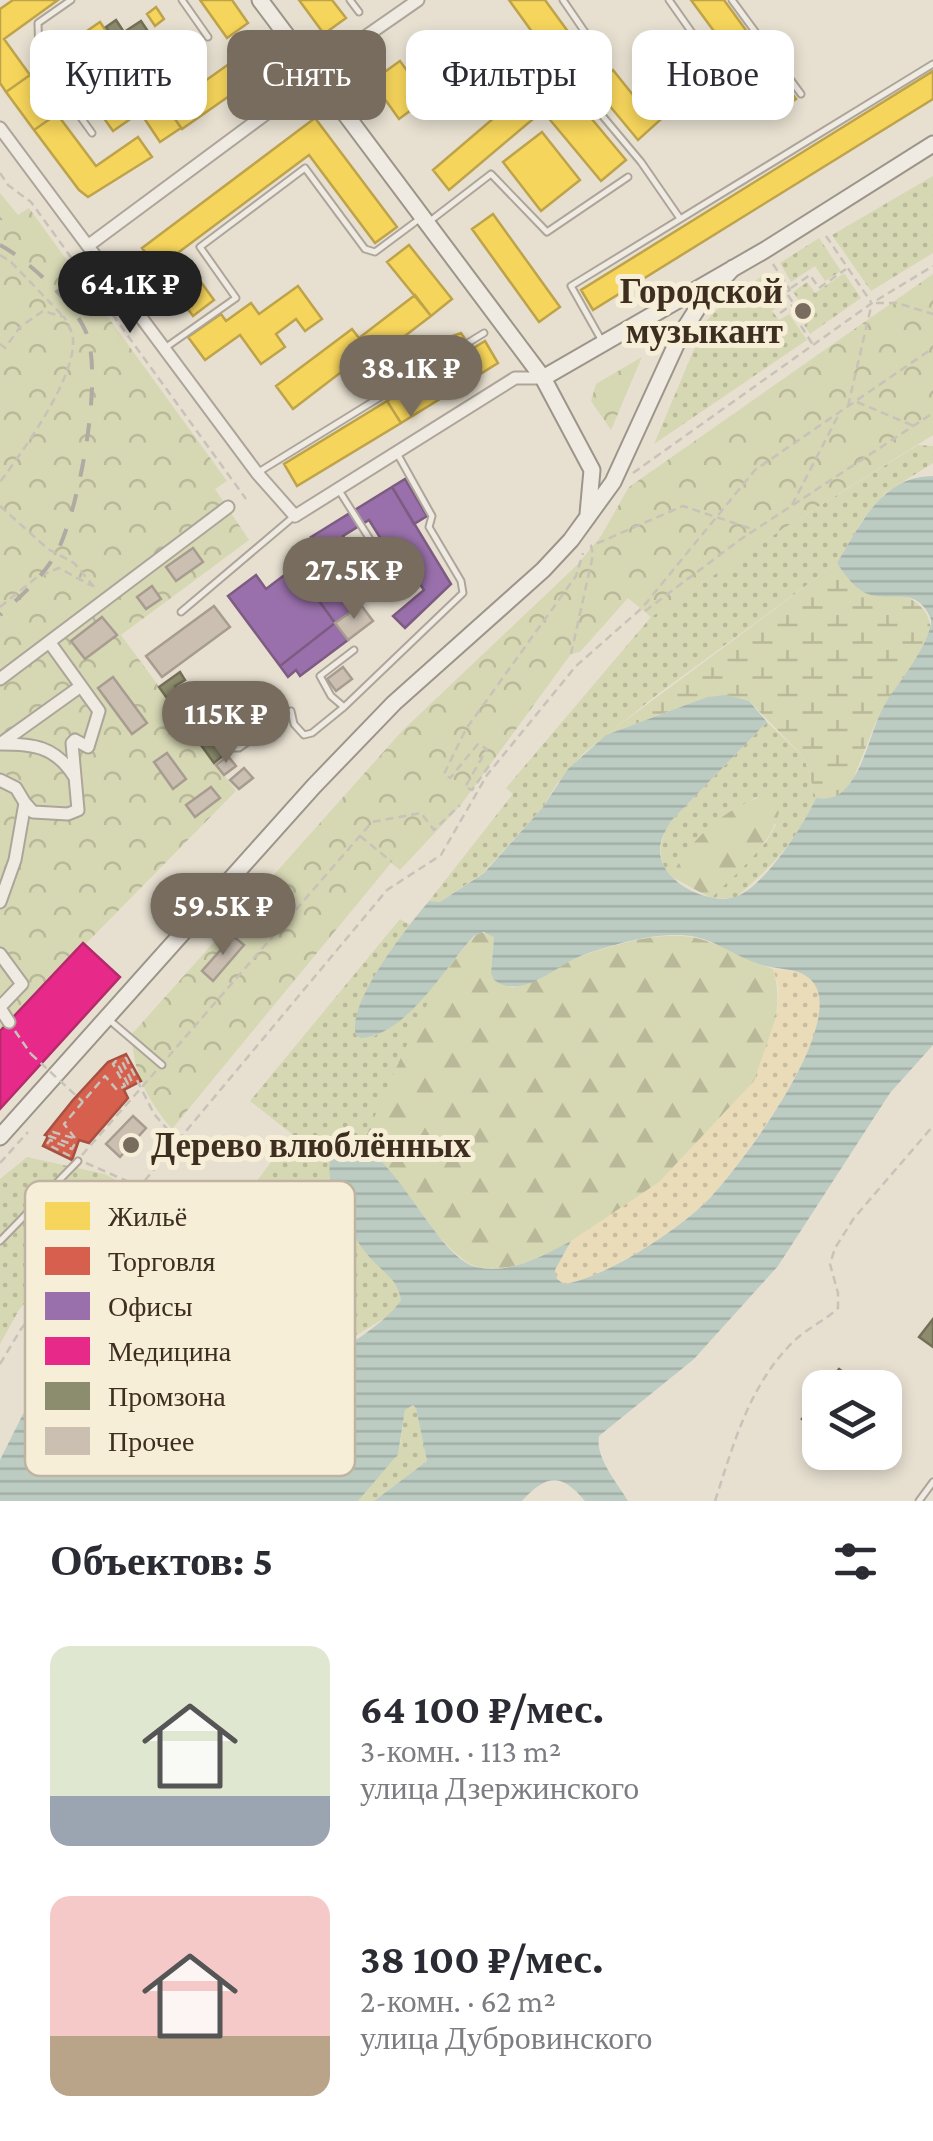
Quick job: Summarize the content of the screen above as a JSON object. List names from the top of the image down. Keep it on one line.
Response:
{"places":["Городской музыкант","Дерево влюблённых"],"legend":["Жильё","Торговля","Офисы","Медицина","Промзона","Прочее"],"page":{"chip":["Купить","Снять","Фильтры","Новое"],"price":["64.1K ₽","38.1K ₽","27.5K ₽","115K ₽","59.5K ₽"],"heading":"Объектов: 5","list":[{"name":"64 100 ₽/мес.","note":"3-комн. · 113 m² · улица Дзержинского"},{"name":"38 100 ₽/мес.","note":"2-комн. · 62 m² · улица Дубровинского"}]}}
